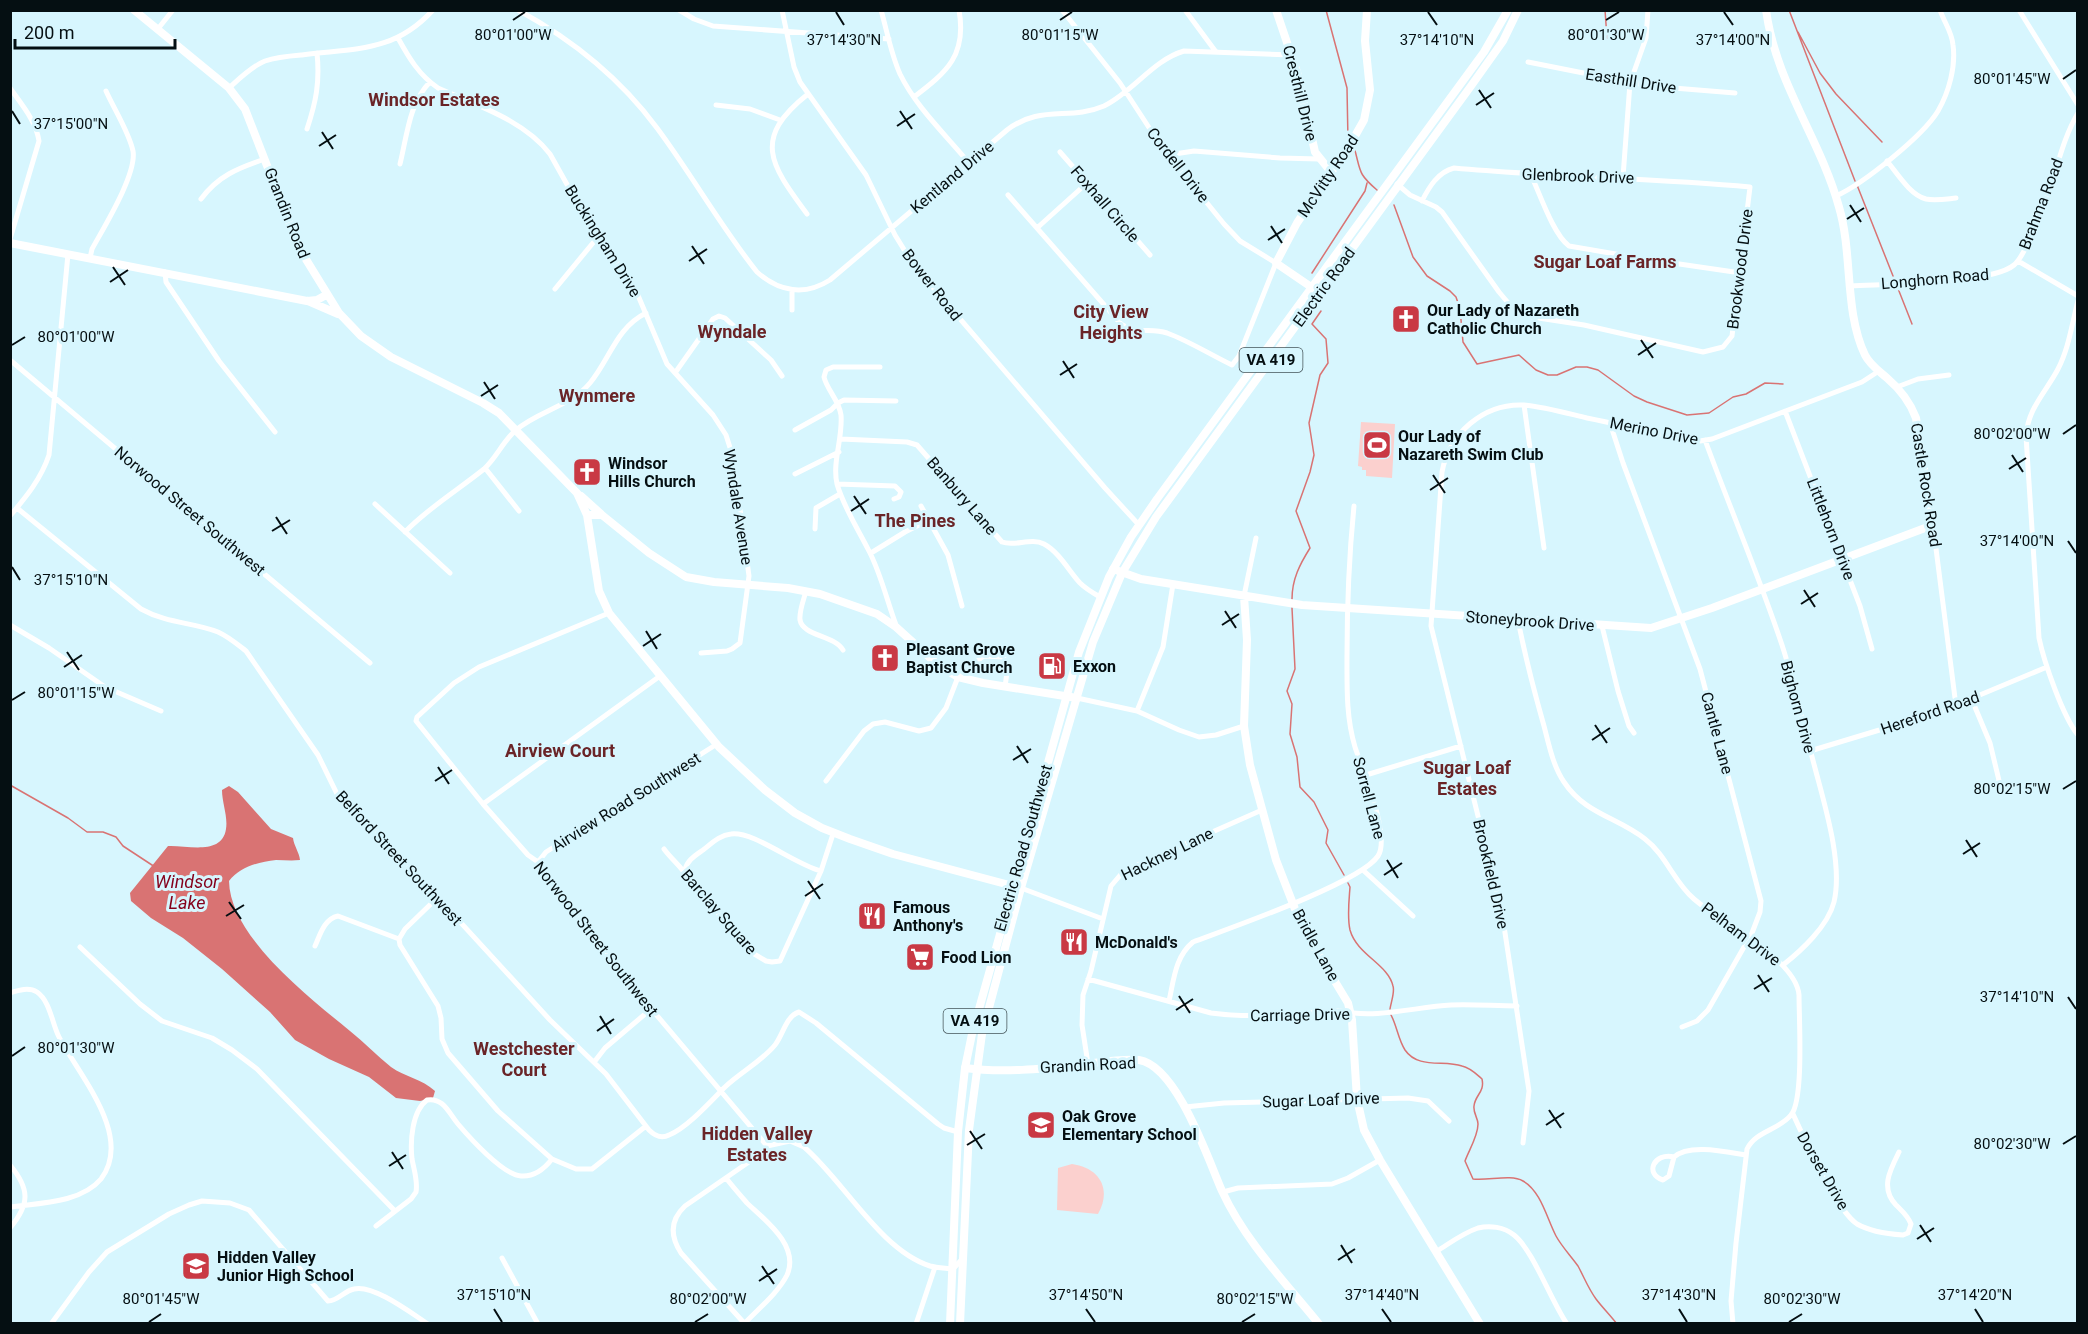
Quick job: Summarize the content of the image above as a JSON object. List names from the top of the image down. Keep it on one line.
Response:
{"streets":{"main road":["Electric Road","VA 419","Electric Road Southwest"],"street":["Easthill Drive","Cresthill Drive","Cordell Drive","McVitty Road","Glenbrook Drive","Kentland Drive","Foxhall Circle","Brahma Road","Grandin Road","Buckingham Drive","Brookwood Drive","Longhorn Road","Bower Road","Merino Drive","Castle Rock Road","Banbury Lane","Wyndale Avenue","Norwood Street Southwest","Littlehorn Drive","Stoneybrook Drive","Bighorn Drive","Hereford Road","Cantle Lane","Sorrell Lane","Airview Road Southwest","Hackney Lane","Belford Street Southwest","Brookfield Drive","Barclay Square","Pelham Drive","Bridle Lane","Carriage Drive","Sugar Loaf Drive","Dorset Drive"]},"crossings":[["Cresthill Drive","McVitty Road"],["Cresthill Drive","Kentland Drive"],["Cordell Drive","McVitty Road"],["Cordell Drive","Kentland Drive"],["Cordell Drive","Electric Road"],["Glenbrook Drive","Brookwood Drive"],["Kentland Drive","Bower Road"],["Brahma Road","Longhorn Road"],["Grandin Road","Electric Road Southwest"],["Grandin Road","Hackney Lane"],["Grandin Road","Sugar Loaf Drive"],["Buckingham Drive","Wyndale Avenue"],["Brookwood Drive","Electric Road"],["Longhorn Road","Castle Rock Road"],["Bower Road","Electric Road"],["Electric Road","Banbury Lane"],["Electric Road","Stoneybrook Drive"],["Electric Road","Electric Road Southwest"],["Merino Drive","Castle Rock Road"],["Merino Drive","Littlehorn Drive"],["Merino Drive","Bighorn Drive"],["Merino Drive","Cantle Lane"],["Merino Drive","Brookfield Drive"],["Castle Rock Road","Stoneybrook Drive"],["Castle Rock Road","Hereford Road"],["Norwood Street Southwest","Airview Road Southwest"],["Littlehorn Drive","Stoneybrook Drive"],["Stoneybrook Drive","Bighorn Drive"],["Stoneybrook Drive","Cantle Lane"],["Stoneybrook Drive","Sorrell Lane"],["Stoneybrook Drive","Brookfield Drive"],["Stoneybrook Drive","Pelham Drive"],["Stoneybrook Drive","Bridle Lane"],["Bighorn Drive","Hereford Road"],["Bighorn Drive","Pelham Drive"],["Cantle Lane","Pelham Drive"],["Sorrell Lane","Bridle Lane"],["Sorrell Lane","Carriage Drive"],["Hackney Lane","Bridle Lane"],["Hackney Lane","Carriage Drive"],["Brookfield Drive","Carriage Drive"],["Pelham Drive","Dorset Drive"],["Bridle Lane","Carriage Drive"],["Bridle Lane","Sugar Loaf Drive"]],"districts":["Windsor Estates","Sugar Loaf Farms","City View Heights","Wyndale","Wynmere","The Pines","Airview Court","Sugar Loaf Estates","Westchester Court","Hidden Valley Estates"],"water":["Windsor Lake"],"places":{"church":["Our Lady of Nazareth Catholic Church","Windsor Hills Church","Pleasant Grove Baptist Church"],"sports":["Our Lady of Nazareth Swim Club"],"fuel station":["Exxon"],"restaurant":["Famous Anthony's","McDonald's"],"supermarket":["Food Lion"],"school or university":["Oak Grove Elementary School","Hidden Valley Junior High School"]},"scale_bar":"200 m","coordinates":["80°01'00\"W","80°01'15\"W","80°01'30\"W","37°14'30\"N","37°14'10\"N","37°14'00\"N","80°01'45\"W","37°15'00\"N","80°02'00\"W","37°15'10\"N","80°02'15\"W","80°02'30\"W","37°14'50\"N","37°14'40\"N","37°14'20\"N"]}
